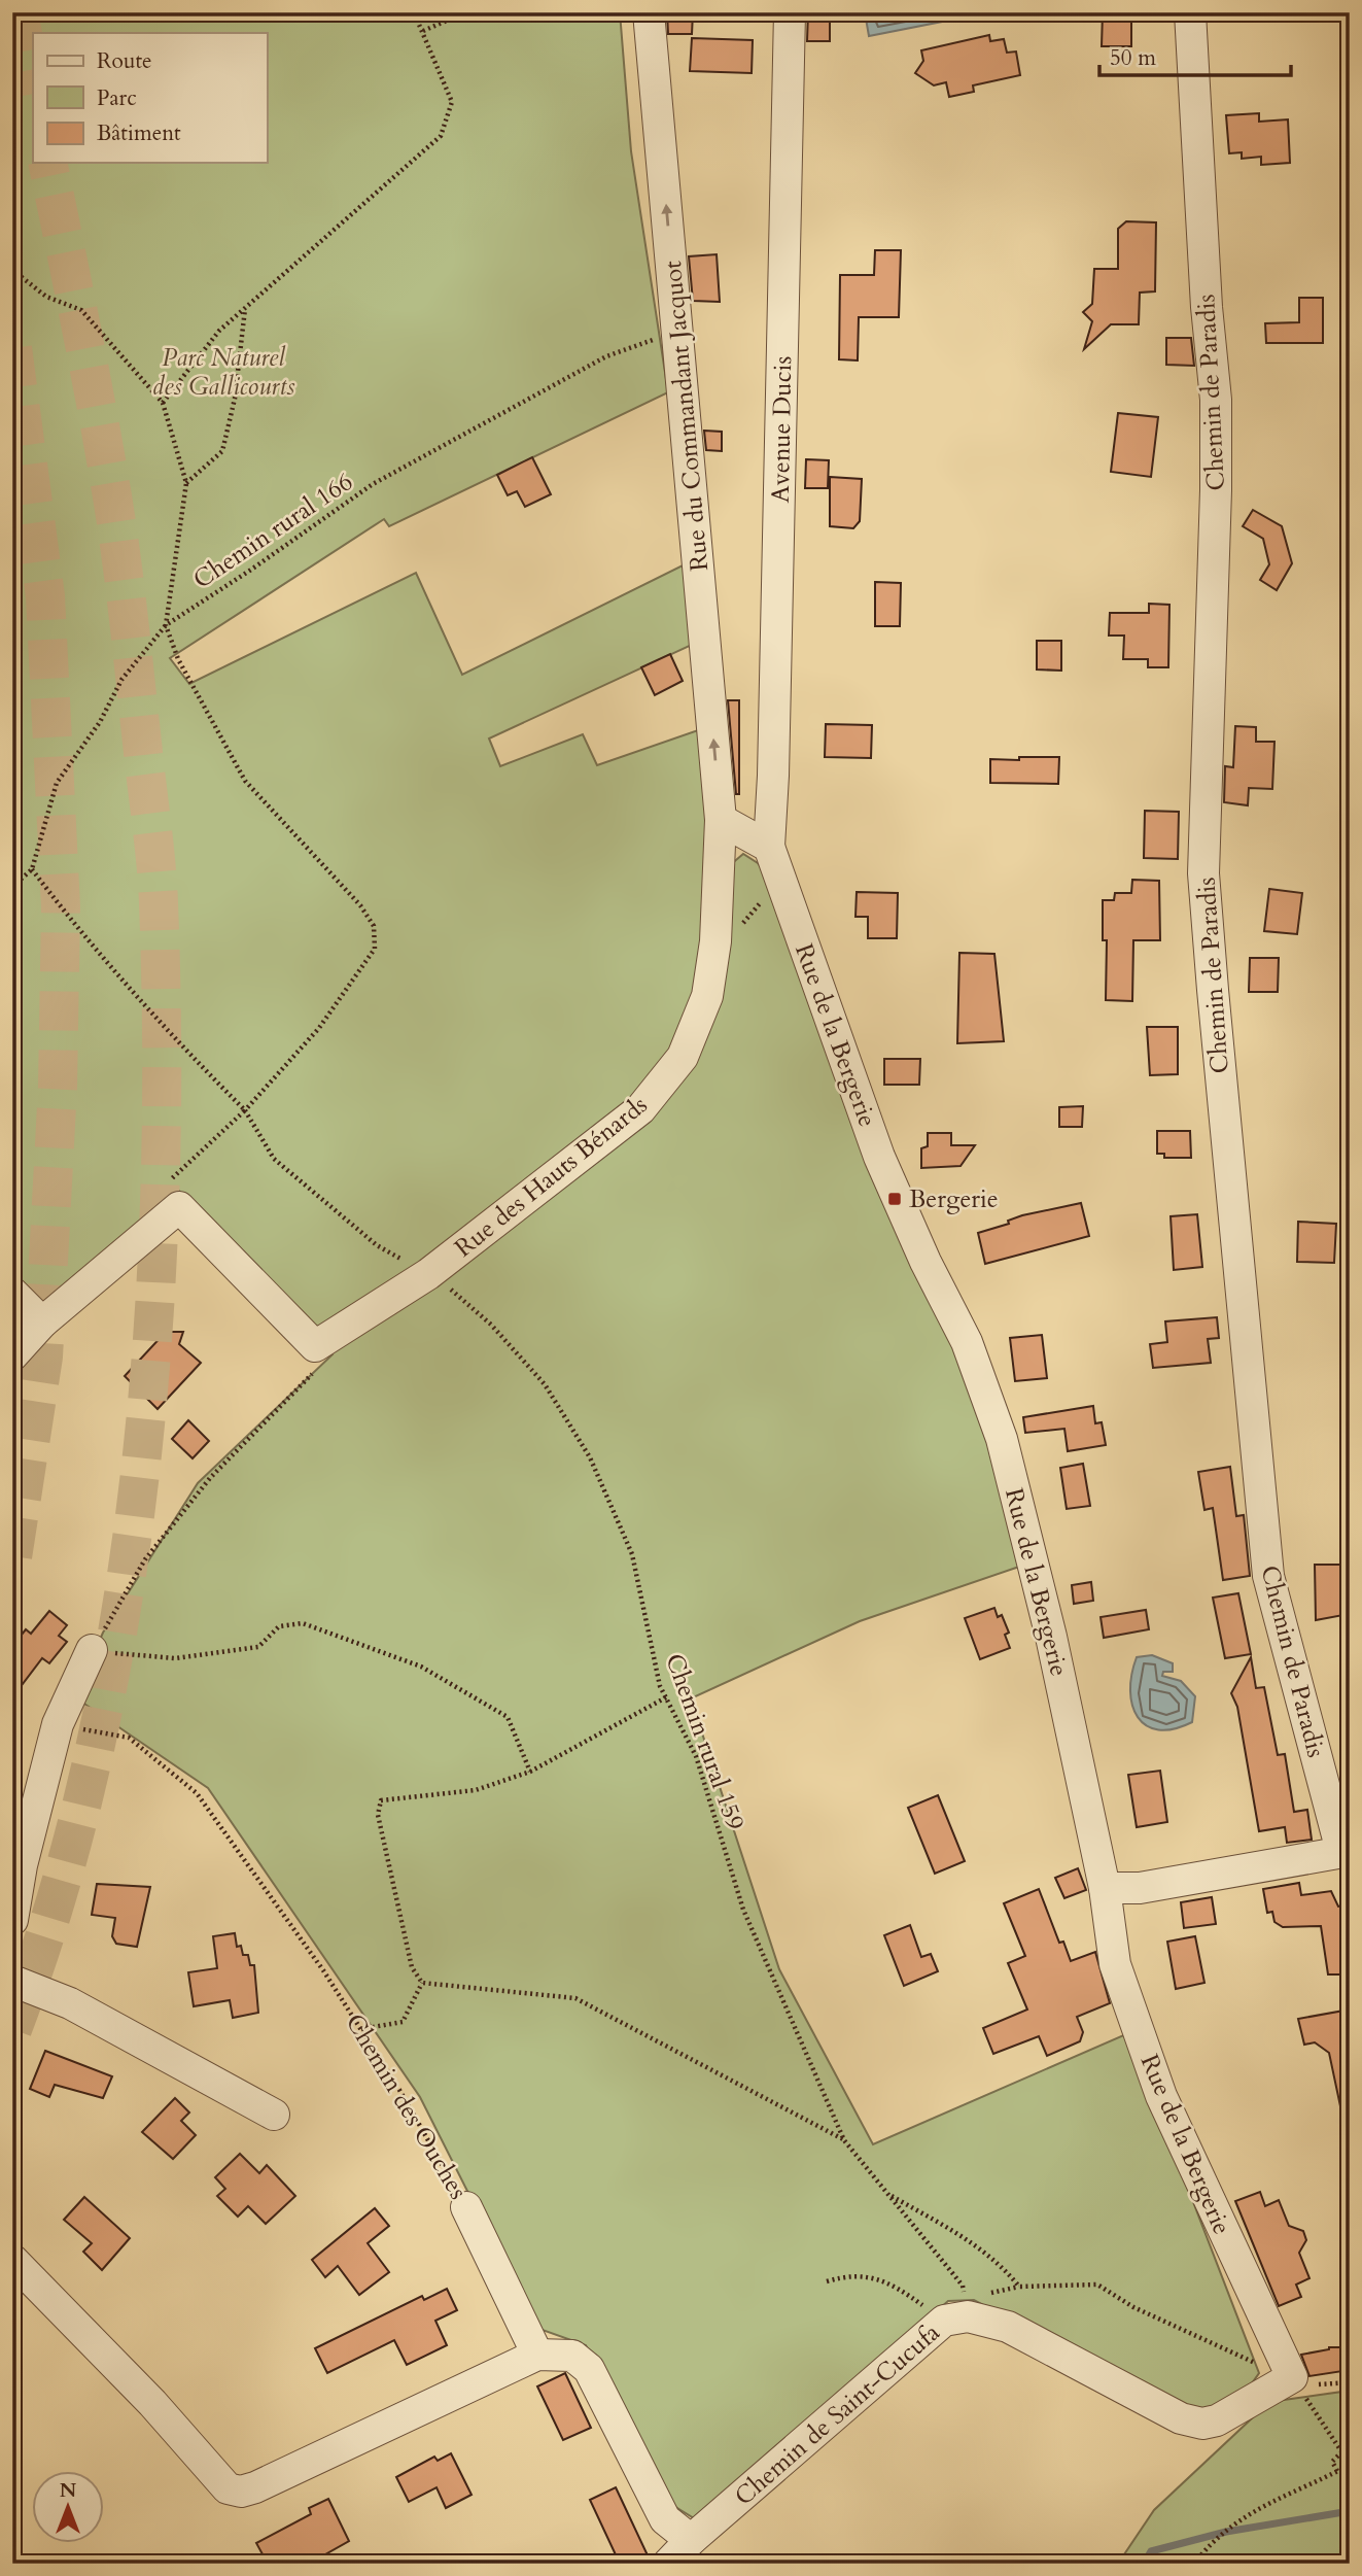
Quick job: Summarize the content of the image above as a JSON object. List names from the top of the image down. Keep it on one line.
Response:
{"streets":{"street":["Chemin de Paradis","Rue du Commandant Jacquot","Avenue Ducis","Rue de la Bergerie","Rue des Hauts Bénards","Chemin des Ouches","Chemin de Saint-Cucufa"],"path":["Chemin rural 166","Chemin rural 159"]},"crossings":[["Rue du Commandant Jacquot","Chemin rural 166"],["Rue du Commandant Jacquot","Rue des Hauts Bénards"],["Avenue Ducis","Rue de la Bergerie"],["Chemin rural 166","Chemin rural 159"],["Rue de la Bergerie","Chemin de Saint-Cucufa"],["Rue des Hauts Bénards","Chemin rural 159"],["Chemin rural 159","Chemin de Saint-Cucufa"]],"one_way":["Rue du Commandant Jacquot"],"parks":["Parc Naturel des Gallicourts"],"places":{"transit":["Bergerie"]},"legend":["Route","Parc","Bâtiment"],"scale_bar":"50 m","north":"top"}
